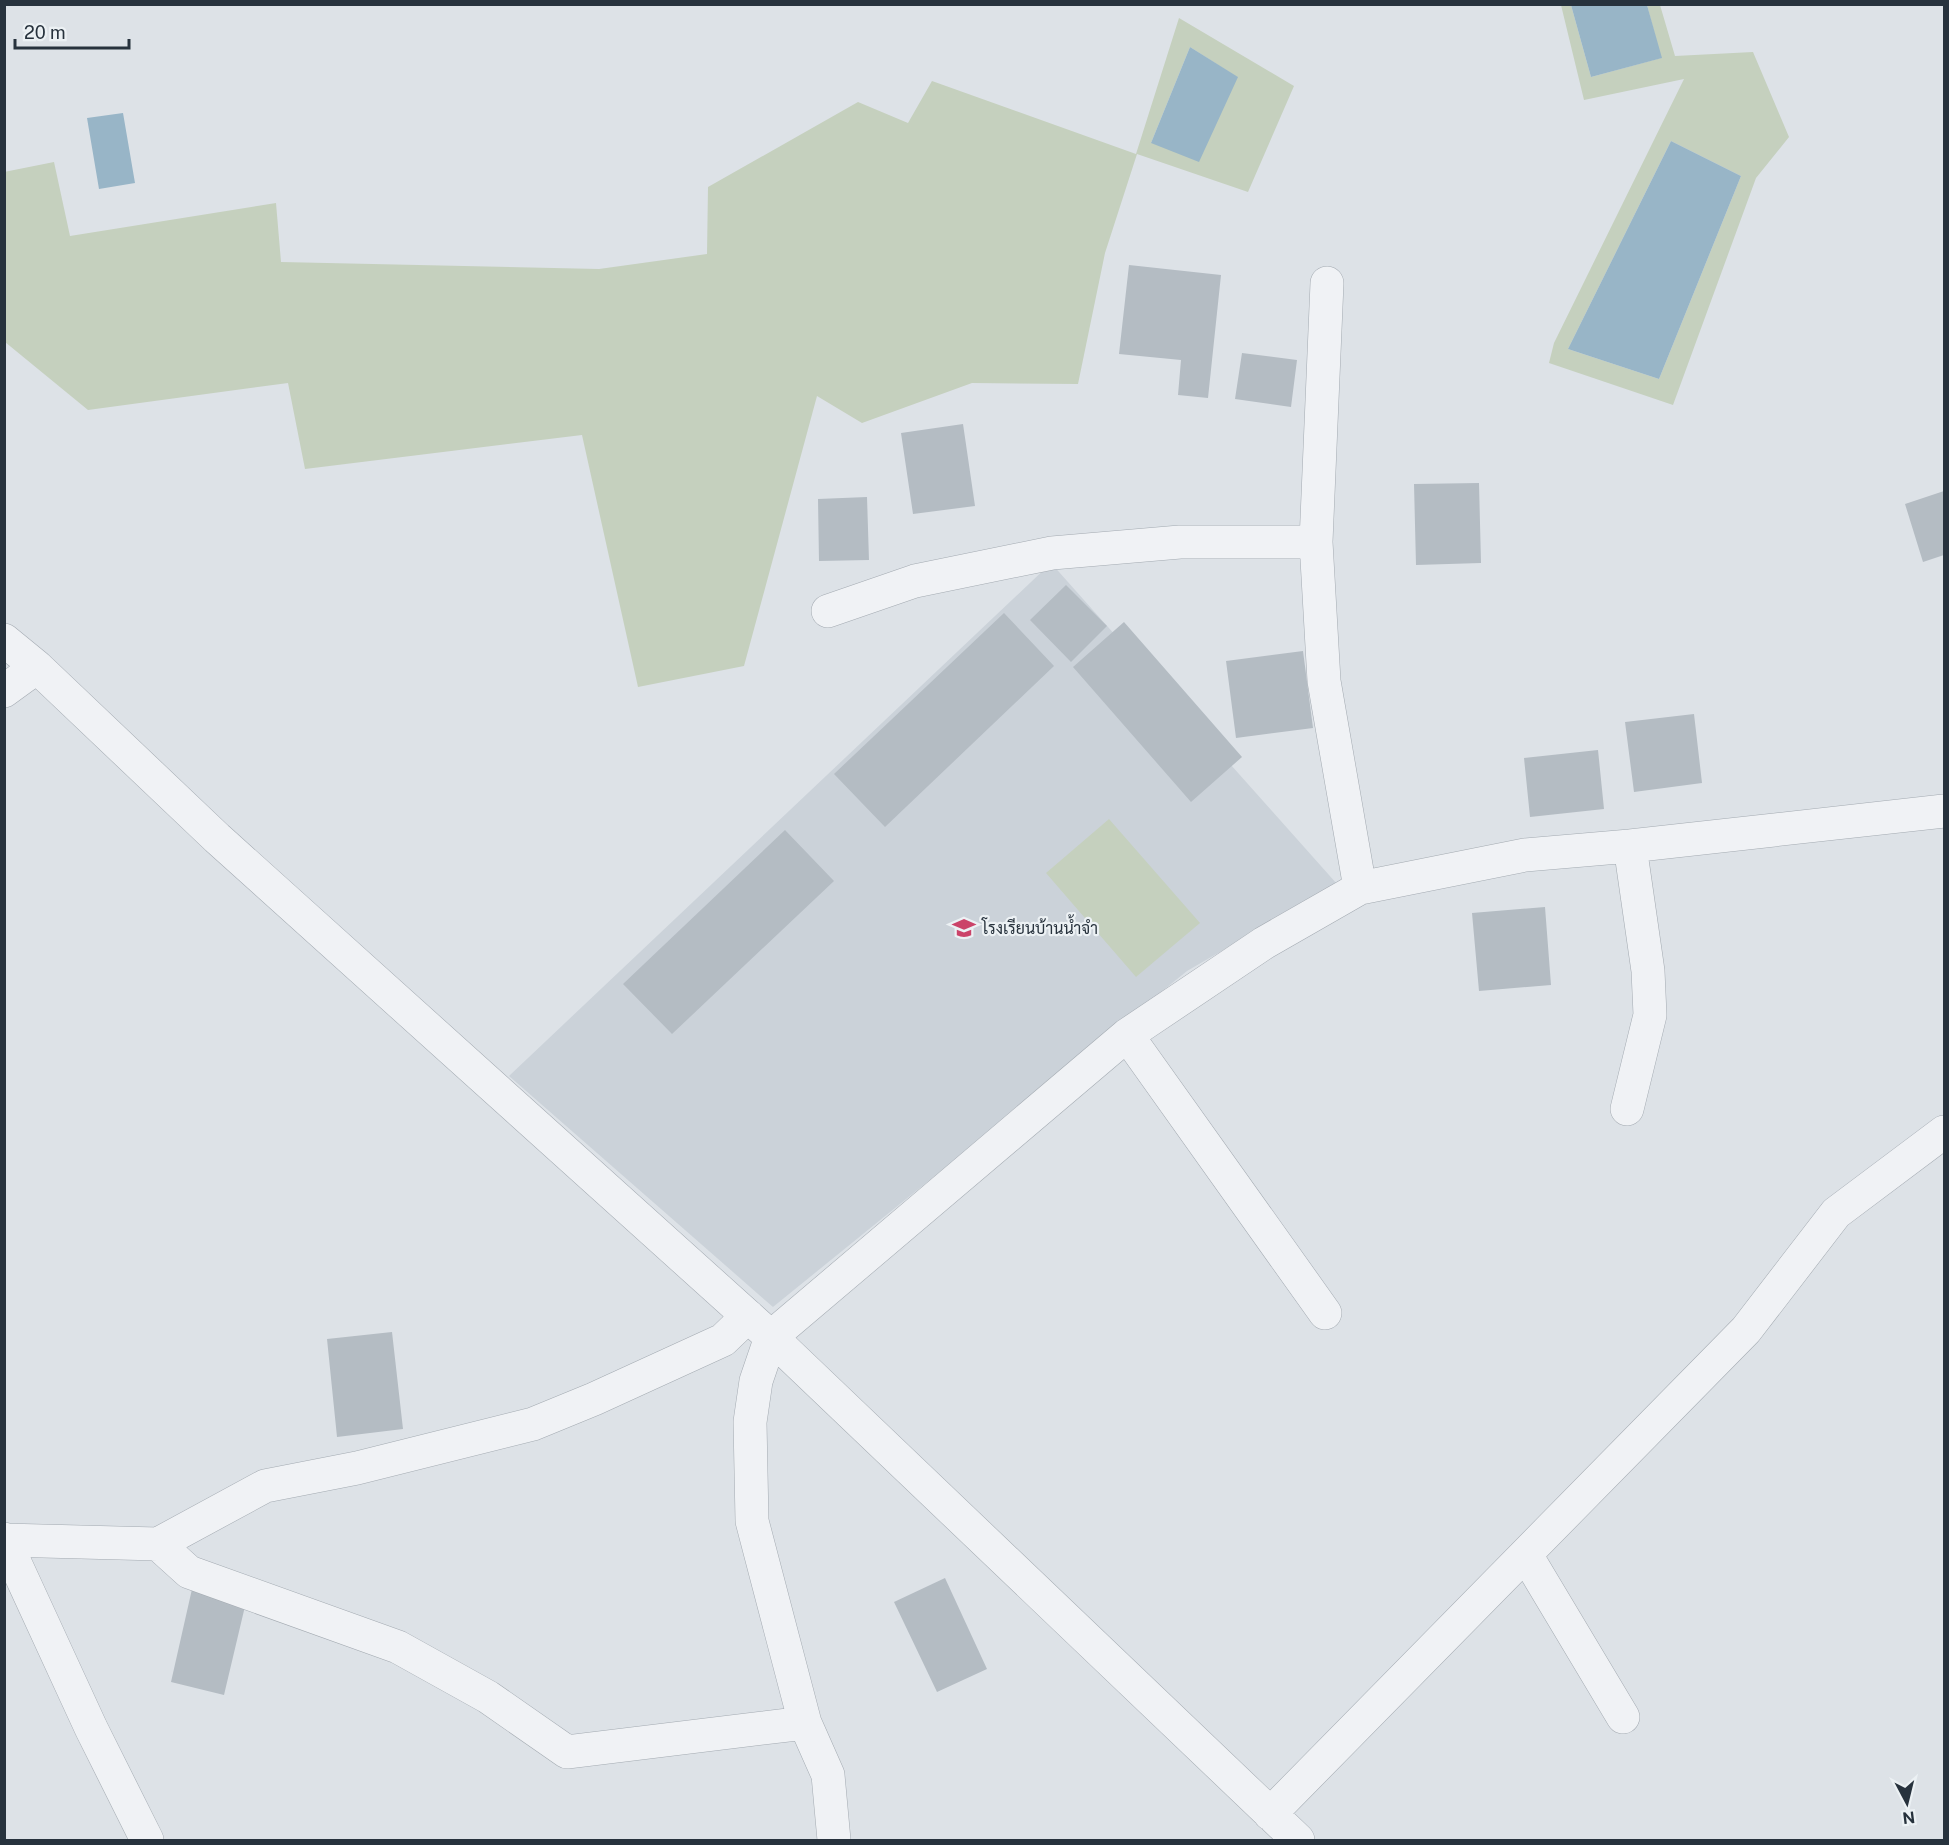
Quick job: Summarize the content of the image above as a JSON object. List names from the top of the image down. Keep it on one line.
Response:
{"places":{"school or university":["โรงเรียนบ้านน้ำจำ"]},"scale_bar":"20 m","north":"bottom"}
